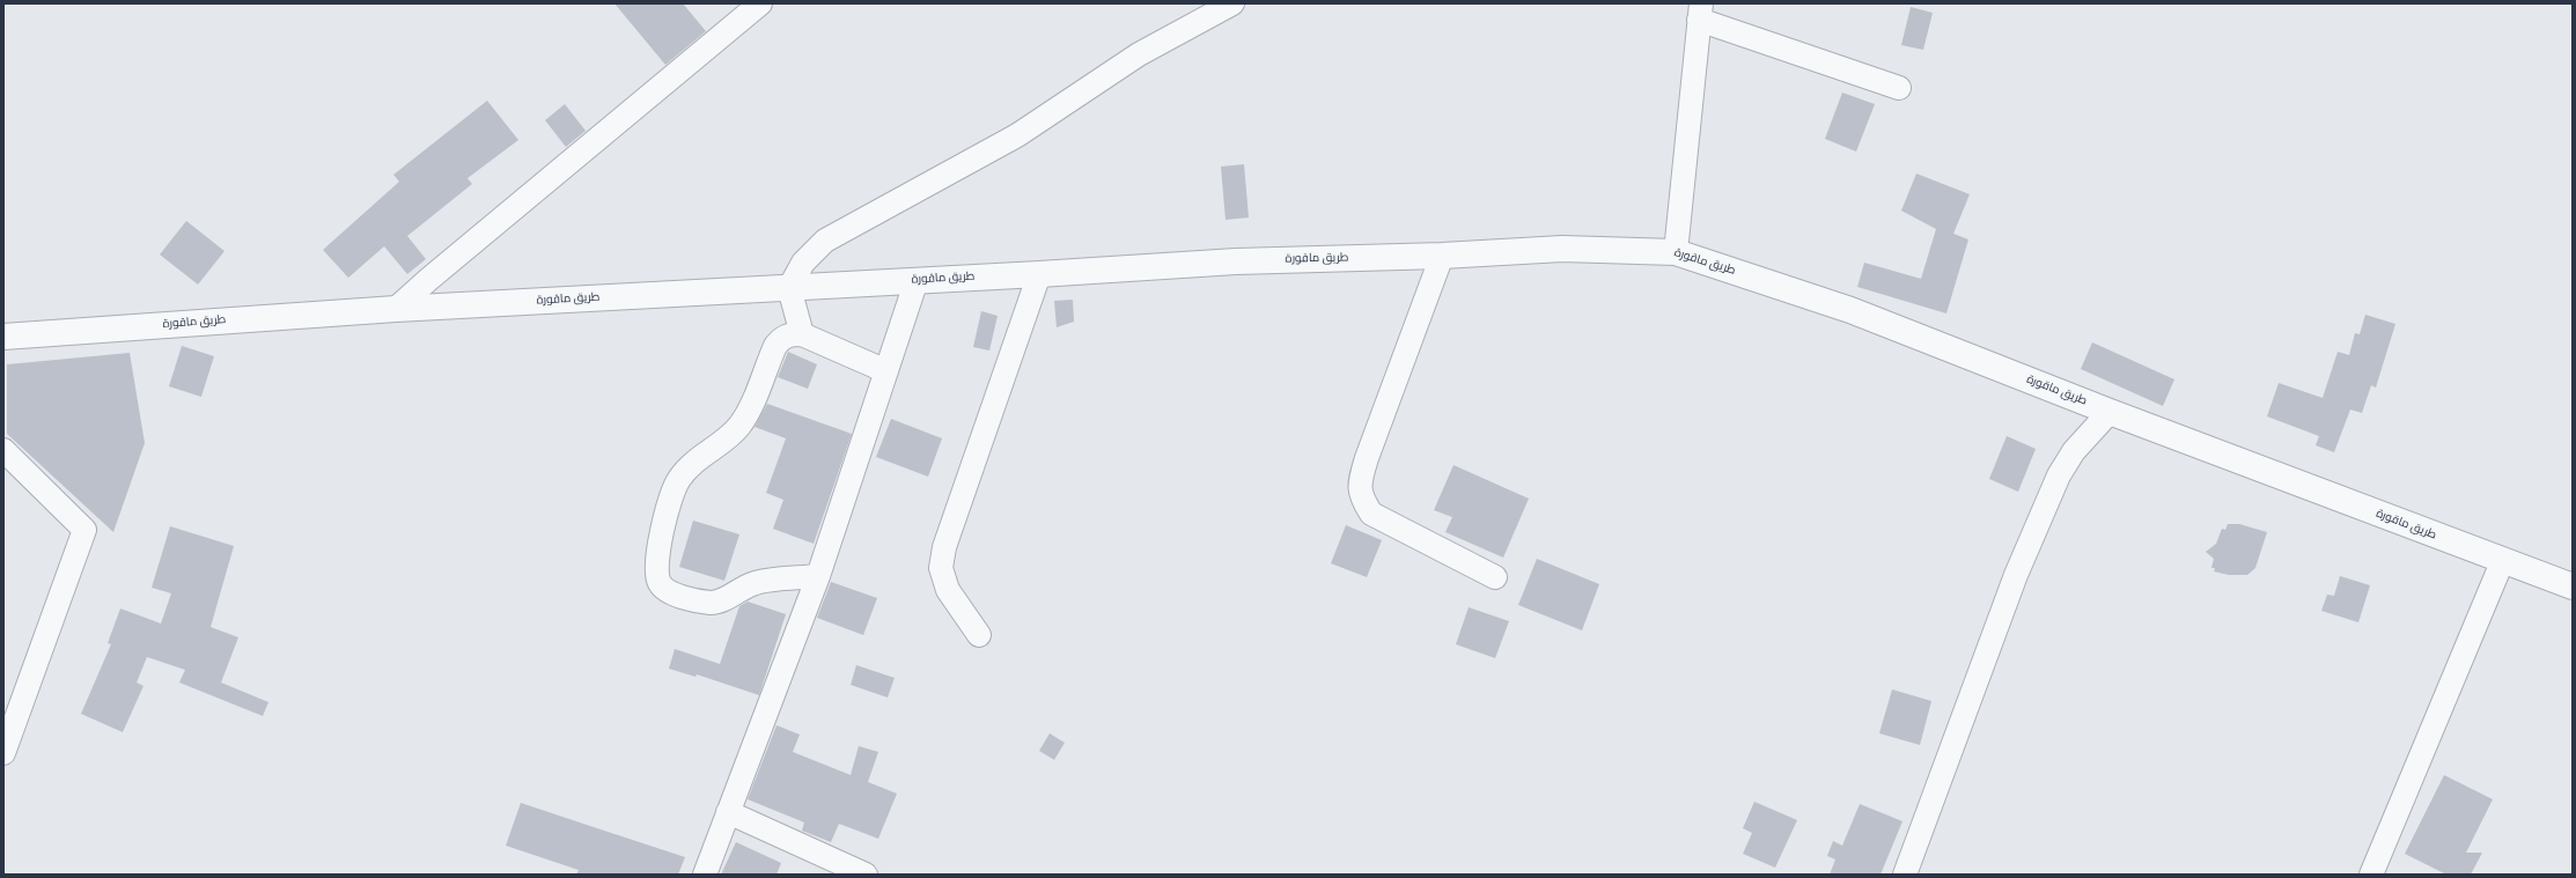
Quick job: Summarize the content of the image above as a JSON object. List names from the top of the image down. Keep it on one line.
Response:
{"streets":{"street":["طريق ماقورة"]}}
